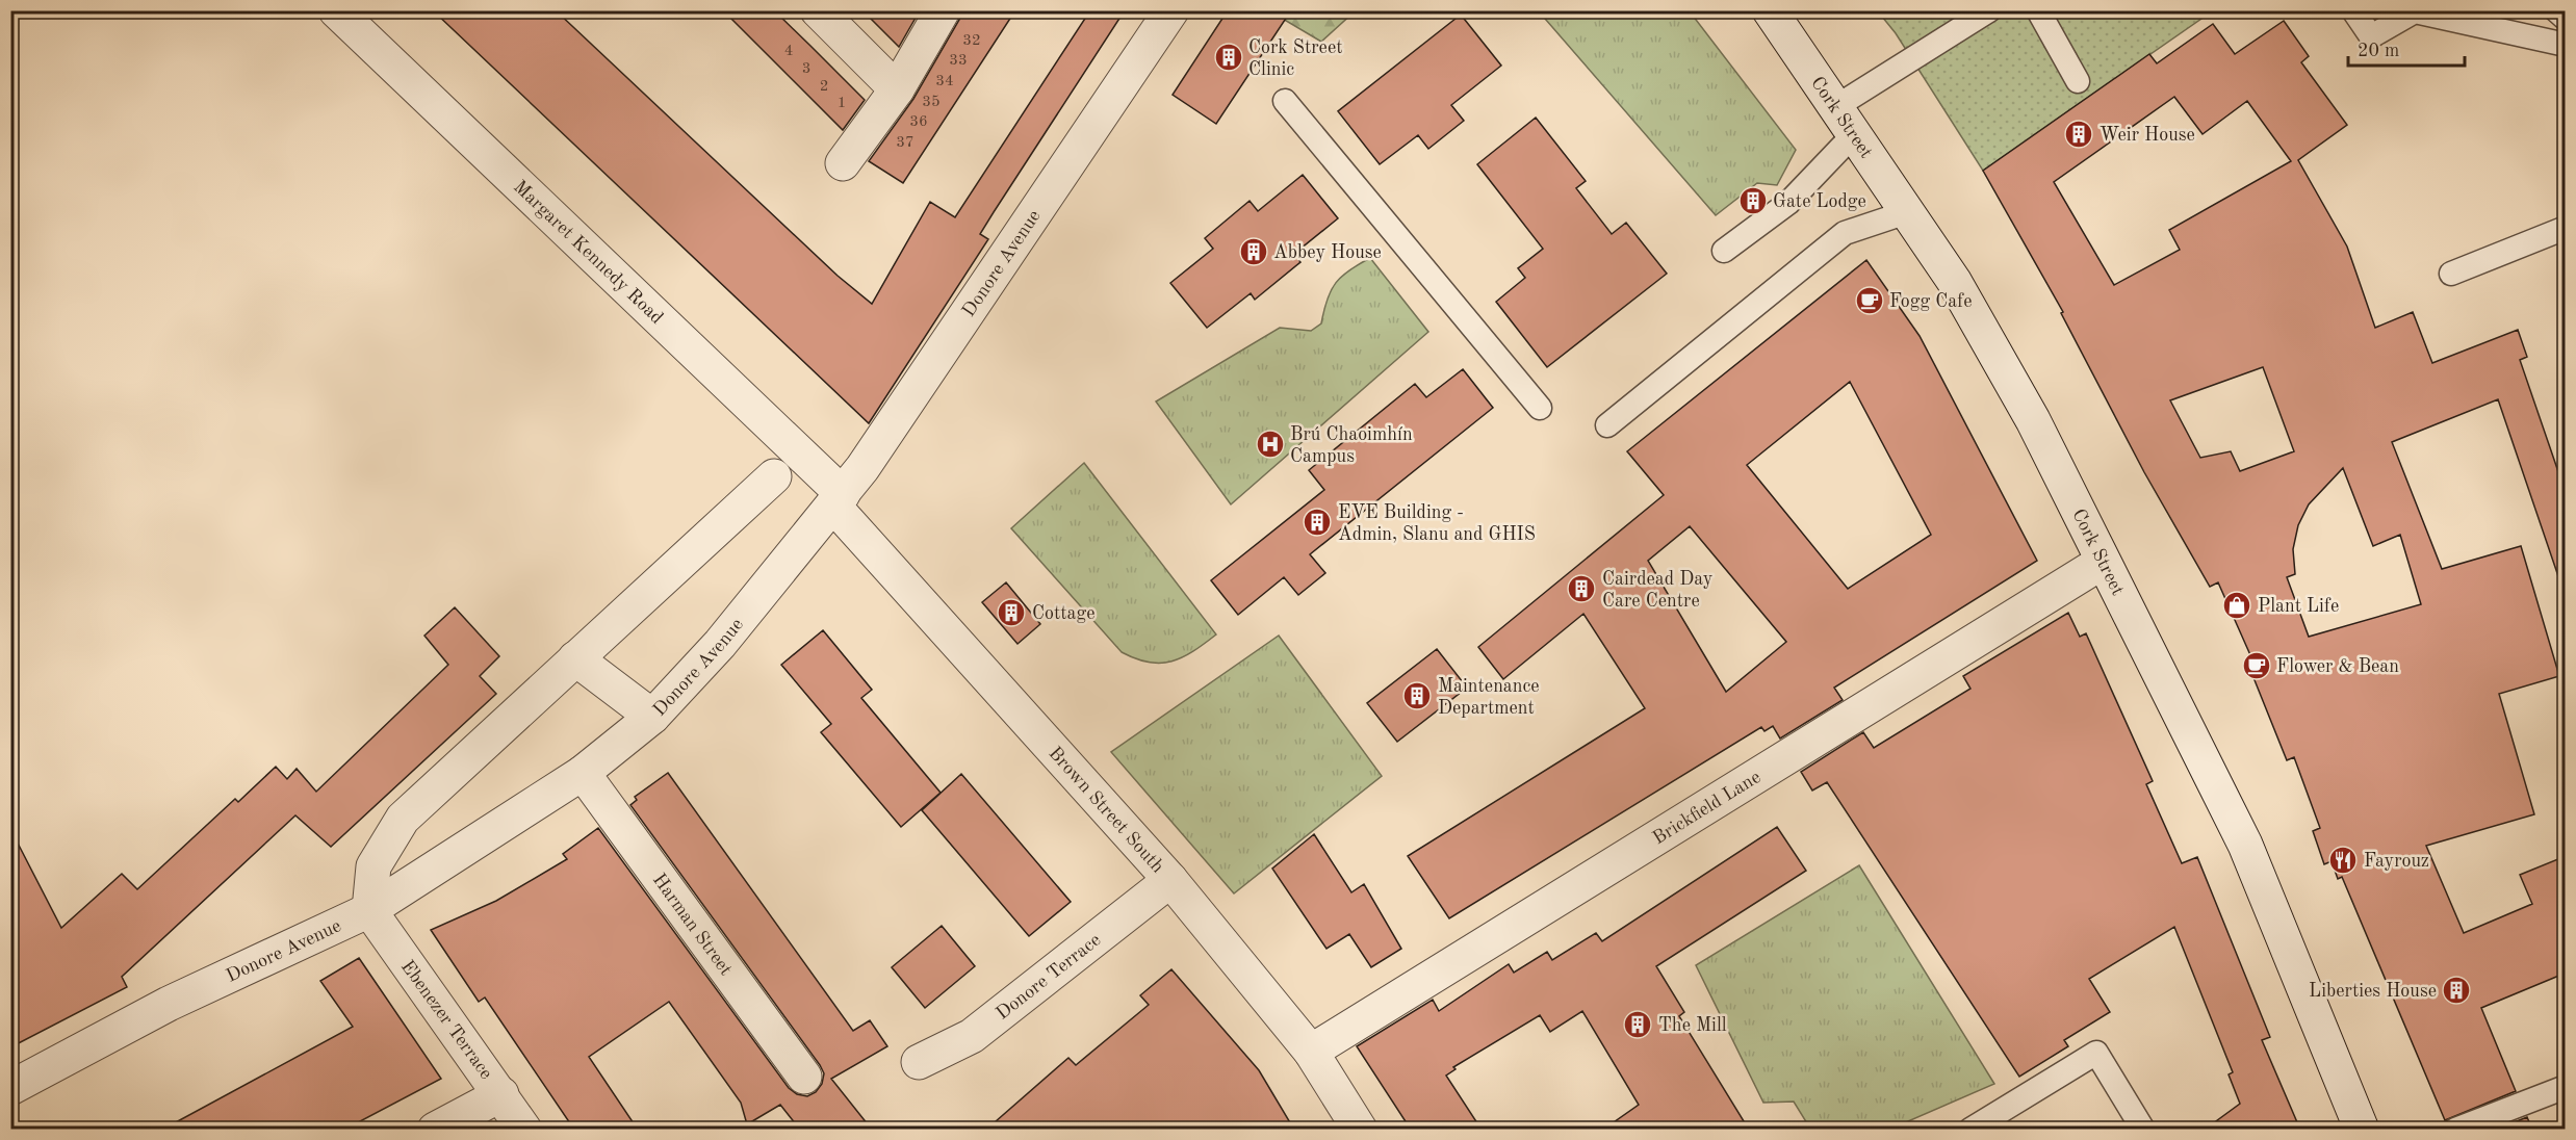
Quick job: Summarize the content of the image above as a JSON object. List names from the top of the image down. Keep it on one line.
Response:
{"streets":{"street":["Cork Street","Margaret Kennedy Road","Donore Avenue","Brickfield Lane","Brown Street South","Harman Street","Donore Terrace","Ebenezer Terrace"]},"crossings":[["Cork Street","Brickfield Lane"],["Margaret Kennedy Road","Donore Avenue"],["Margaret Kennedy Road","Brown Street South"],["Donore Avenue","Brown Street South"],["Donore Avenue","Harman Street"],["Donore Avenue","Ebenezer Terrace"],["Brickfield Lane","Brown Street South"],["Brown Street South","Donore Terrace"]],"places":{"building":["Cork Street Clinic","Weir House","Gate Lodge","Abbey House","EVE Building - Admin, Slanu and GHIS","Cairdead Day Care Centre","Cottage","Maintenance Department","Liberties House","The Mill"],"cafe":["Fogg Cafe","Flower & Bean"],"hospital":["Brú Chaoimhín Campus"],"shop":["Plant Life"],"restaurant":["Fayrouz"]},"house_numbers":["32","4","33","3","34","2","35","1","36","37"],"scale_bar":"20 m"}
